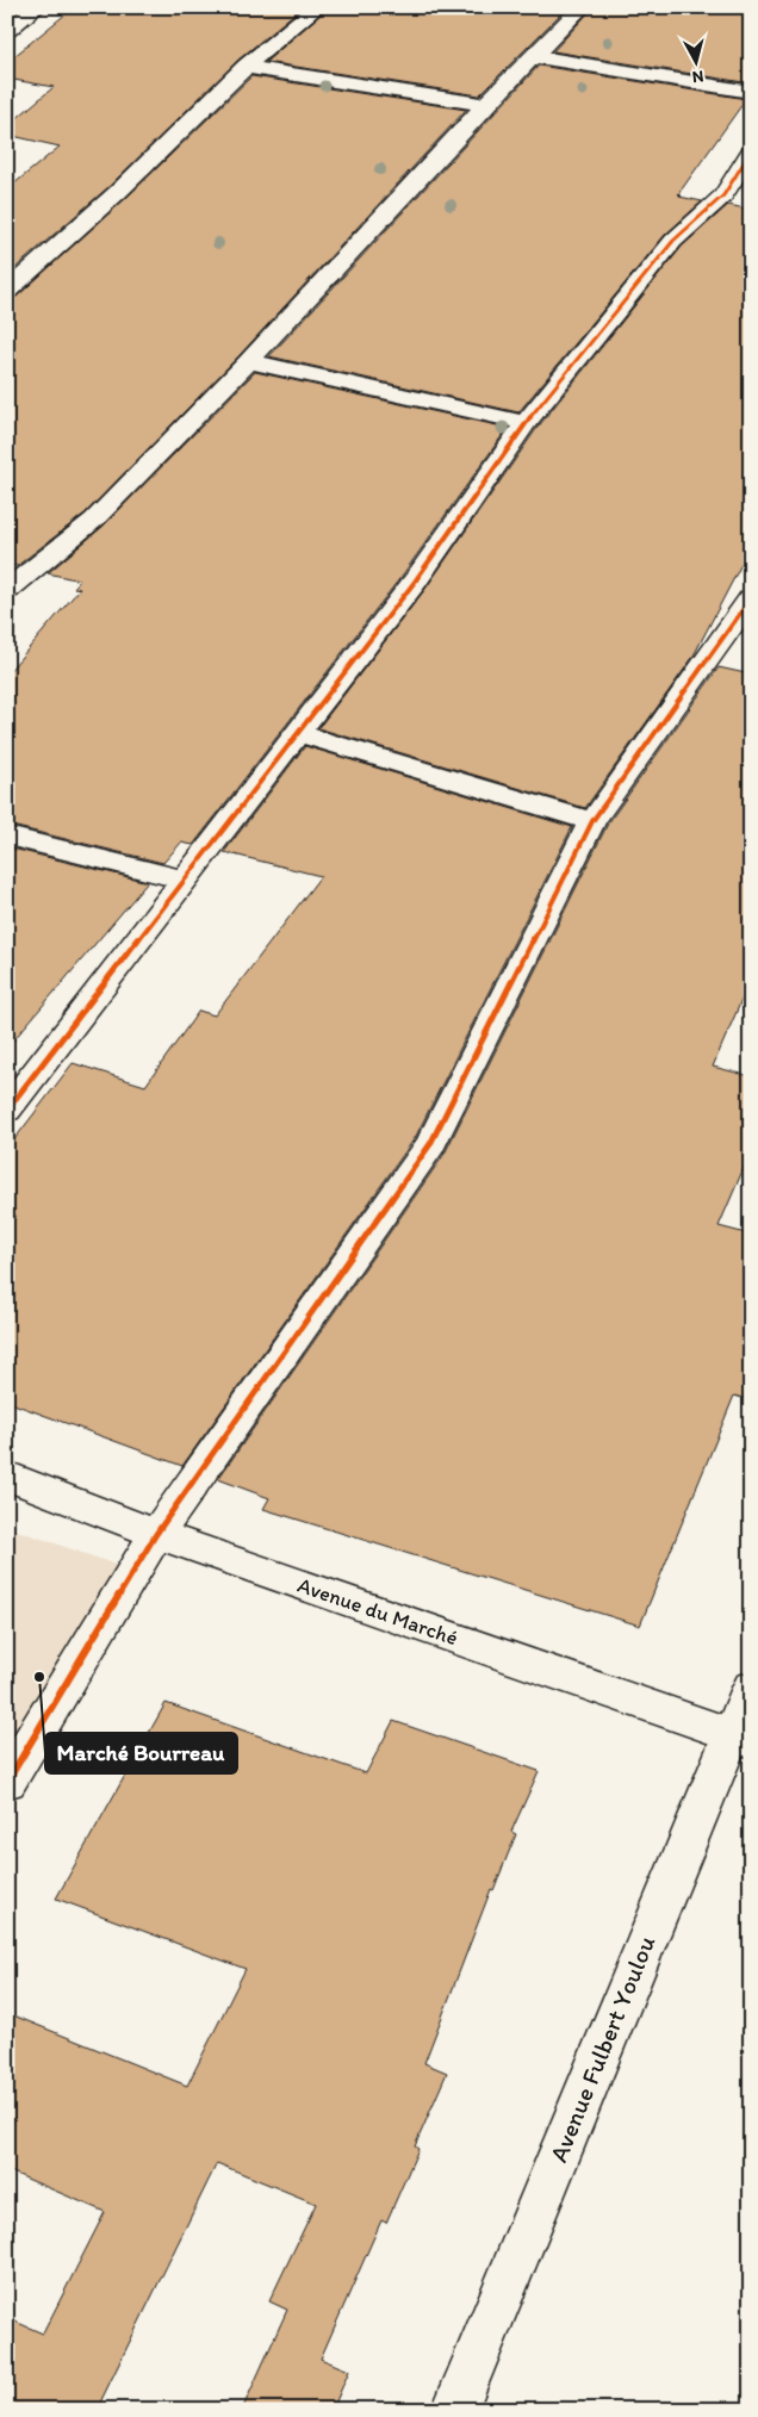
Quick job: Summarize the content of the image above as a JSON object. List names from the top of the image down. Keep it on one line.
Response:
{"streets":{"street":["Avenue du Marché","Avenue Fulbert Youlou"]},"crossings":[["Avenue du Marché","Avenue Fulbert Youlou"]],"places":["Marché Bourreau"],"north":"bottom"}
